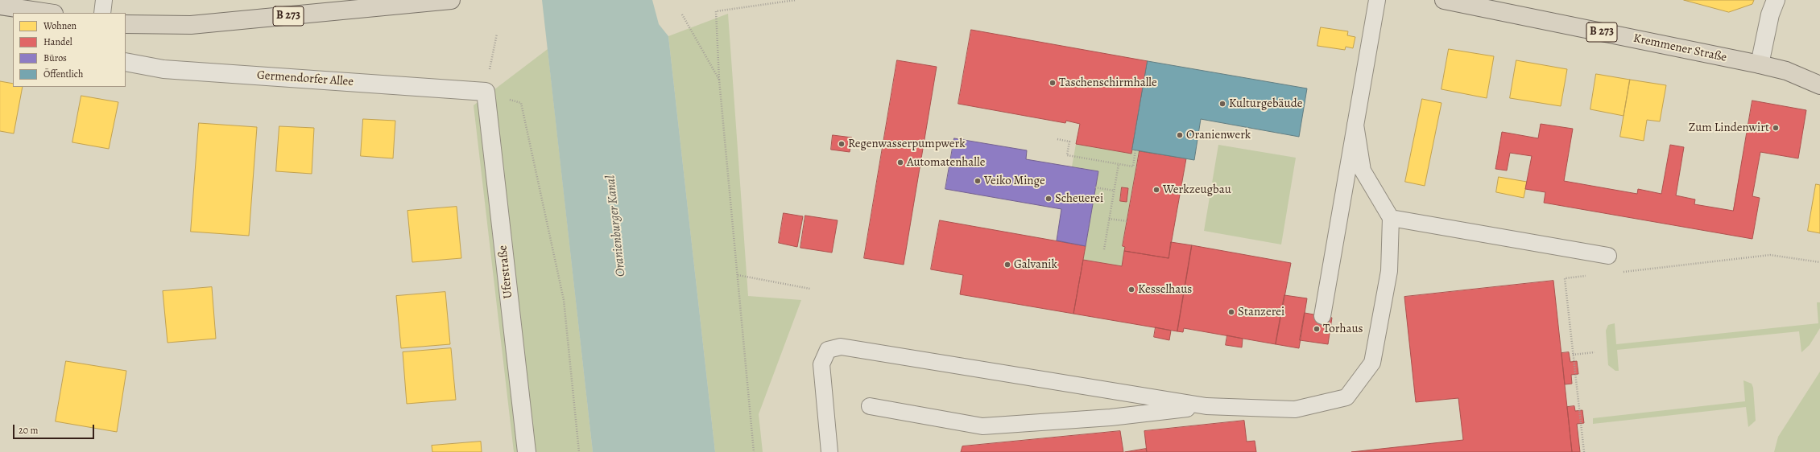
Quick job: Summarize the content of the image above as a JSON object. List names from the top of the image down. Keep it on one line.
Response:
{"streets":{"main road":["B 273","Kremmener Straße"],"street":["Germendorfer Allee","Uferstraße"]},"crossings":[["Germendorfer Allee","Uferstraße"]],"water":["Oranienburger Kanal"],"places":["Taschenschirmhalle","Kulturgebäude","Zum Lindenwirt","Oranienwerk","Regenwasserpumpwerk","Automatenhalle","Veiko Minge","Werkzeugbau","Scheuerei","Galvanik","Kesselhaus","Stanzerei","Torhaus"],"legend":["Wohnen","Handel","Büros","Öffentlich"],"scale_bar":"20 m"}
